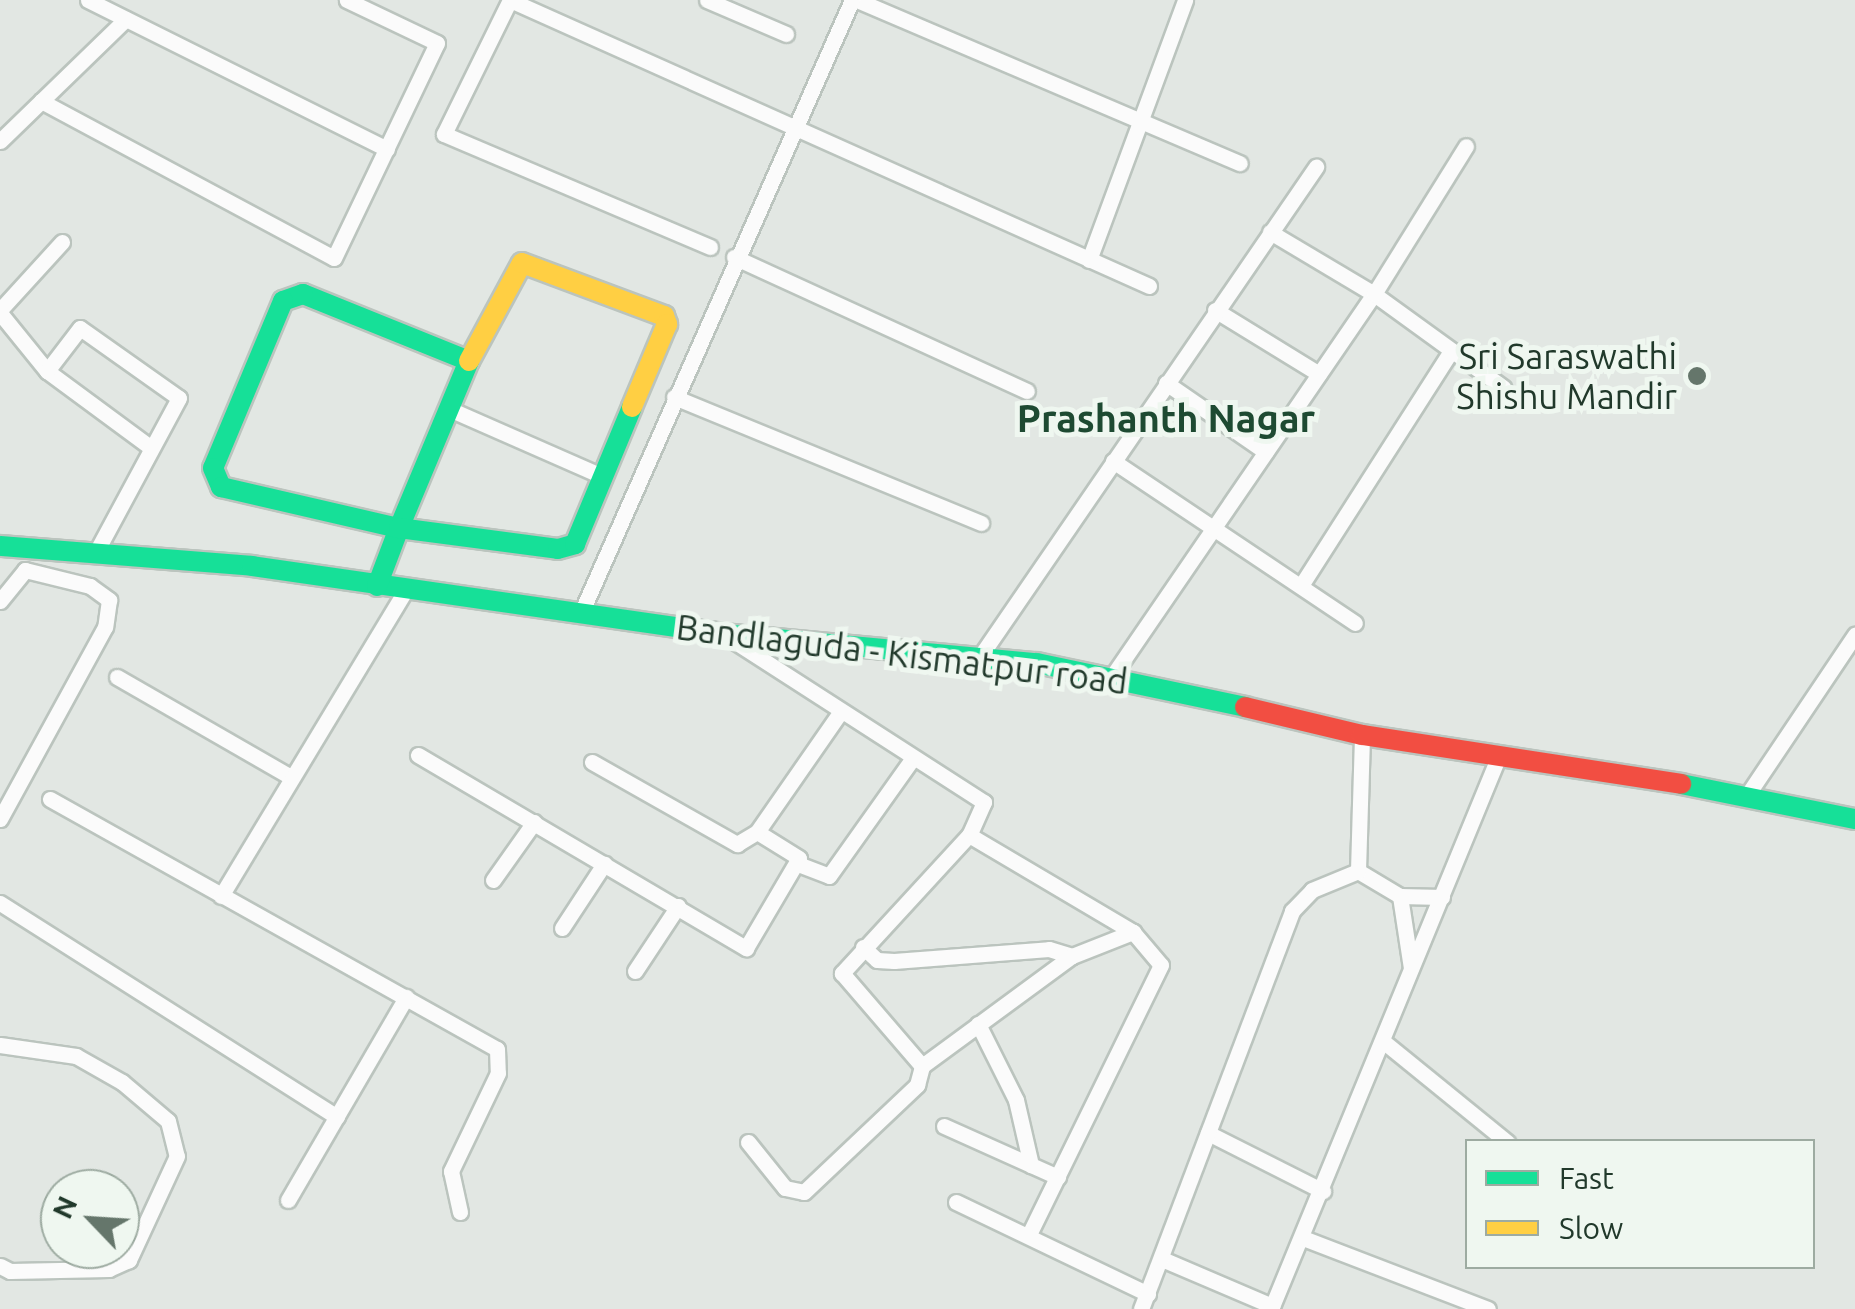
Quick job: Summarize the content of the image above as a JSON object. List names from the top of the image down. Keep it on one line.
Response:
{"streets":{"street":["Bandlaguda - Kismatpur road"]},"districts":["Prashanth Nagar"],"places":["Sri Saraswathi Shishu Mandir"],"legend":["Fast","Slow"],"north":"top left"}
